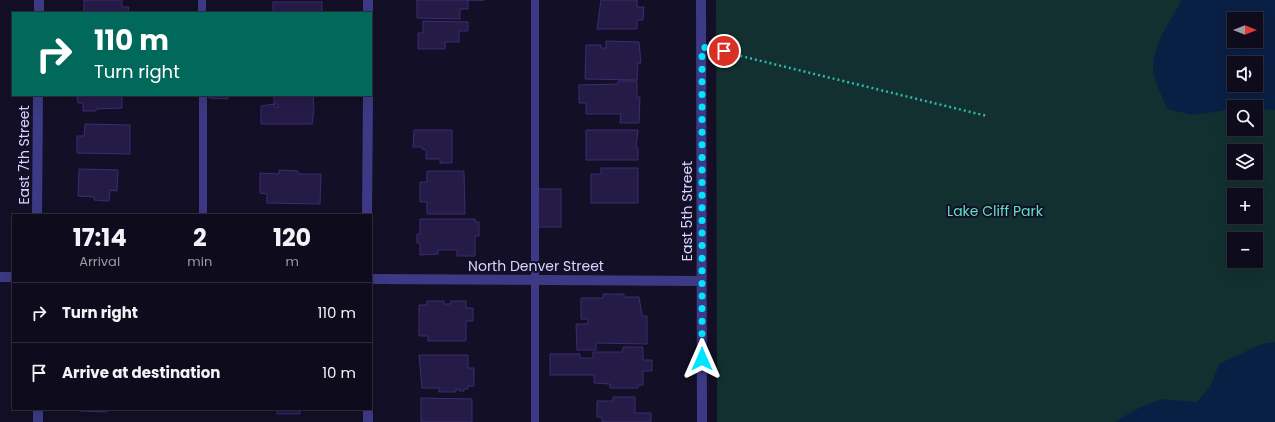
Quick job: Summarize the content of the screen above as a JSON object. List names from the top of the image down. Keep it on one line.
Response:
{"streets":{"street":["East 7th Street","East 5th Street","North Denver Street"]},"crossings":[["East 5th Street","North Denver Street"]],"parks":["Lake Cliff Park"],"north":"right","page":{"map_buttons":["+","−"],"turn":["110 m","Turn right"],"eta":["17:14","Arrival","2","min","120","m"],"list":[{"name":"Turn right","value":"110 m"},{"name":"Arrive at destination","value":"10 m"}]}}
